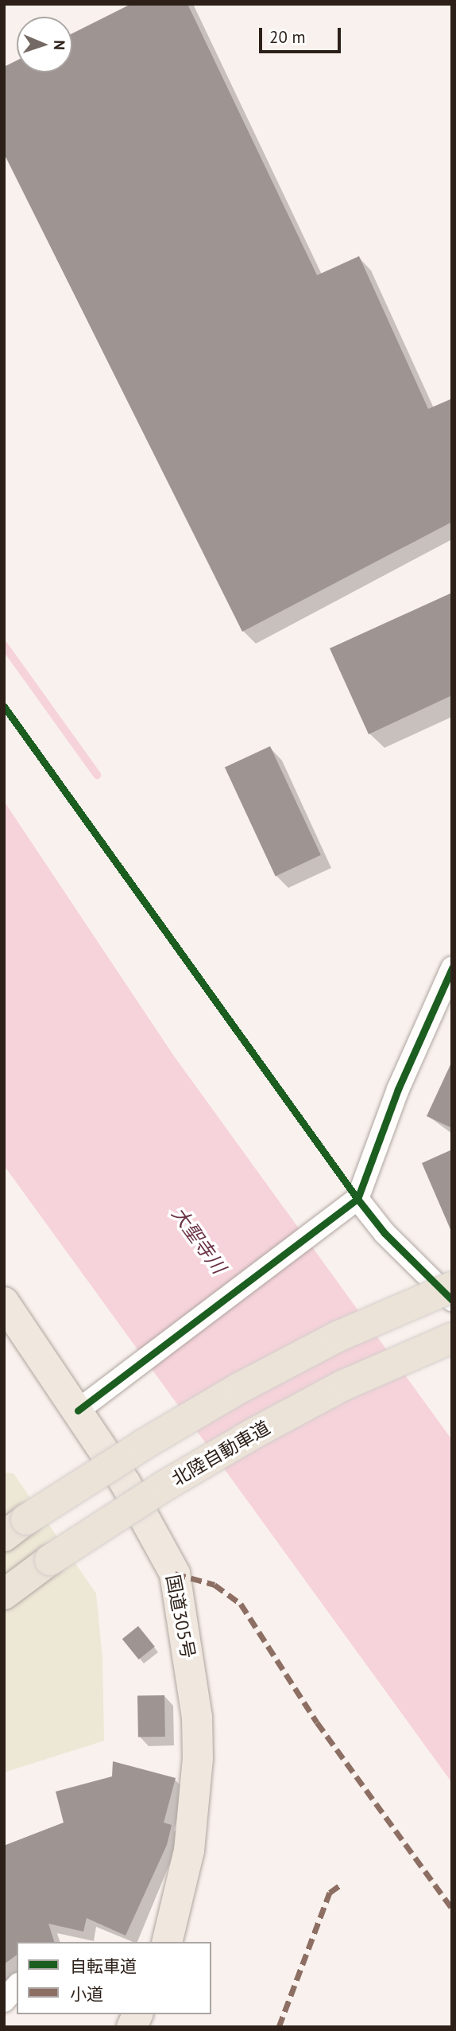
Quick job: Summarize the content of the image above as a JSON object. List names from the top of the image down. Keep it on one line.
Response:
{"streets":{"highway":["北陸自動車道","国道305号"]},"water":["大聖寺川"],"legend":["自転車道","小道"],"scale_bar":"20 m","north":"right"}
